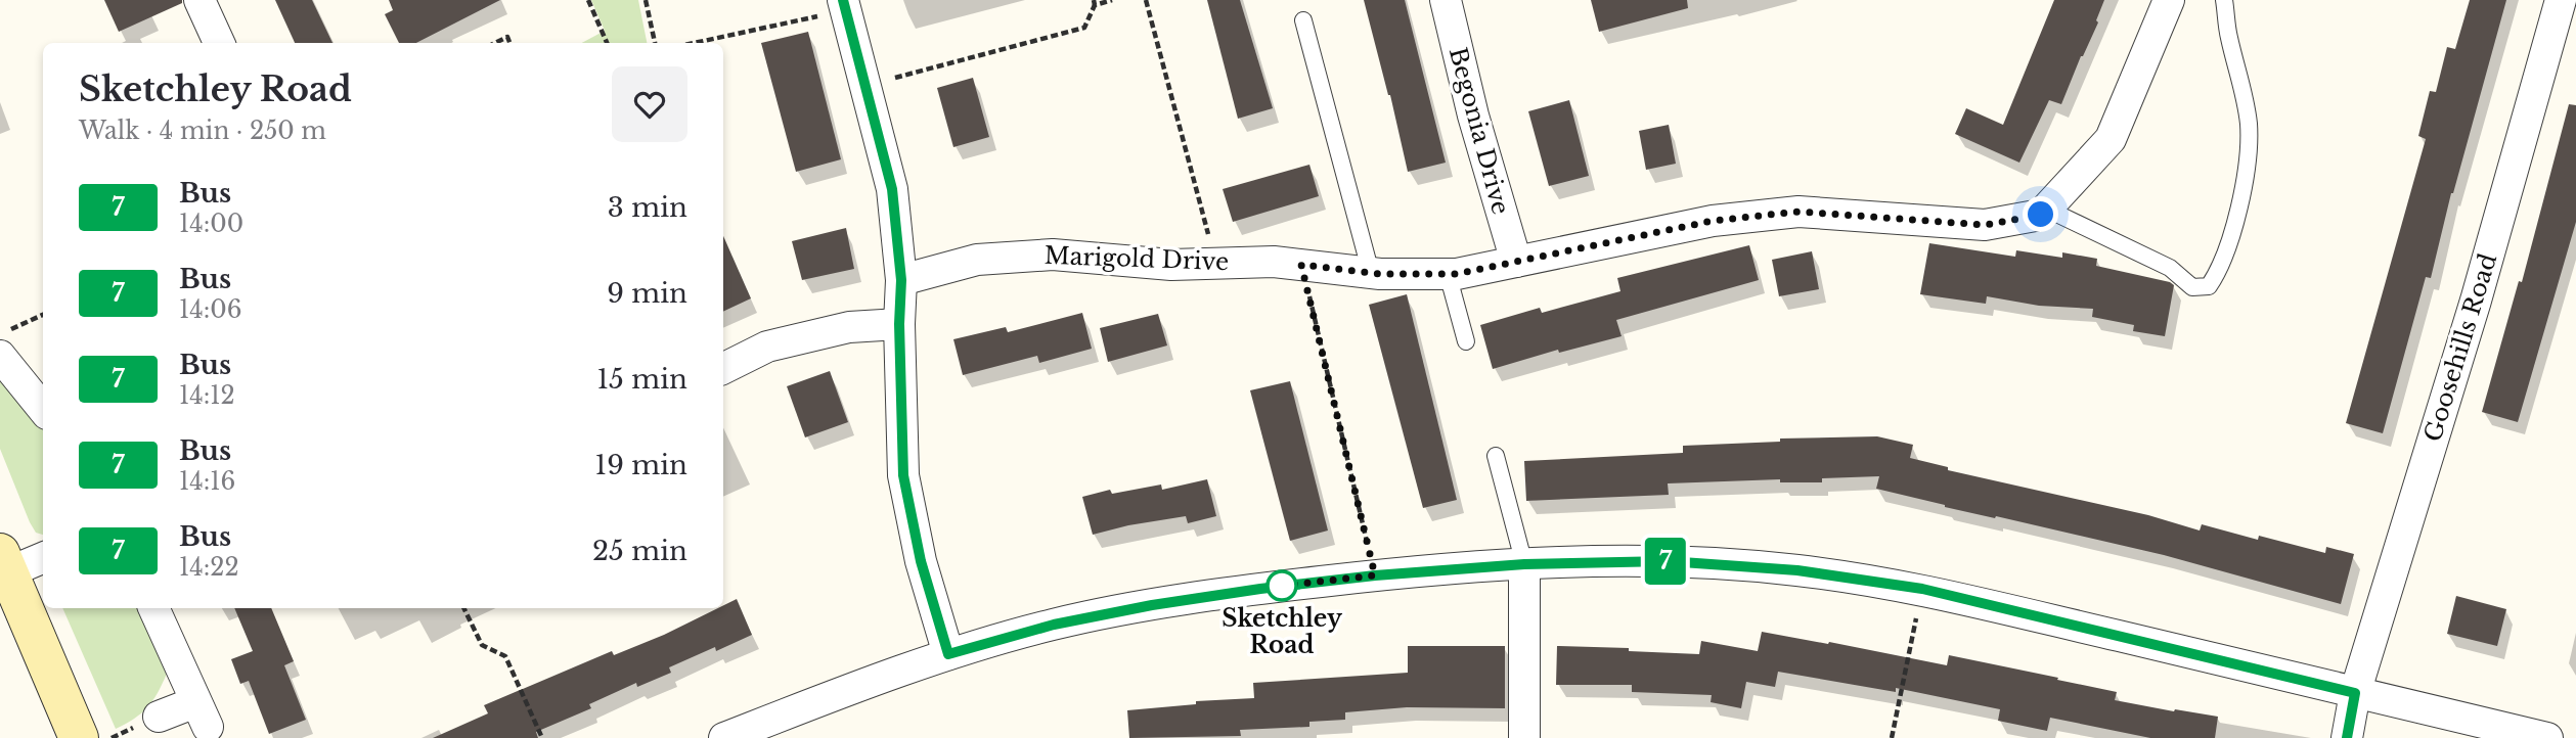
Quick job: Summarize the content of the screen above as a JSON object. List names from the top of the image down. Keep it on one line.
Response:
{"streets":{"street":["Begonia Drive","Marigold Drive","Goosehills Road"]},"crossings":[["Begonia Drive","Marigold Drive"]],"places":["Sketchley Road"],"lines":["bus line 7"],"page":{"on_map":"7","heading":["Sketchley Road","Walk · 4 min · 250 m"],"list":[{"mark":"7","name":"Bus","note":"14:00","value":"3 min"},{"mark":"7","name":"Bus","note":"14:06","value":"9 min"},{"mark":"7","name":"Bus","note":"14:12","value":"15 min"},{"mark":"7","name":"Bus","note":"14:16","value":"19 min"},{"mark":"7","name":"Bus","note":"14:22","value":"25 min"}]}}
